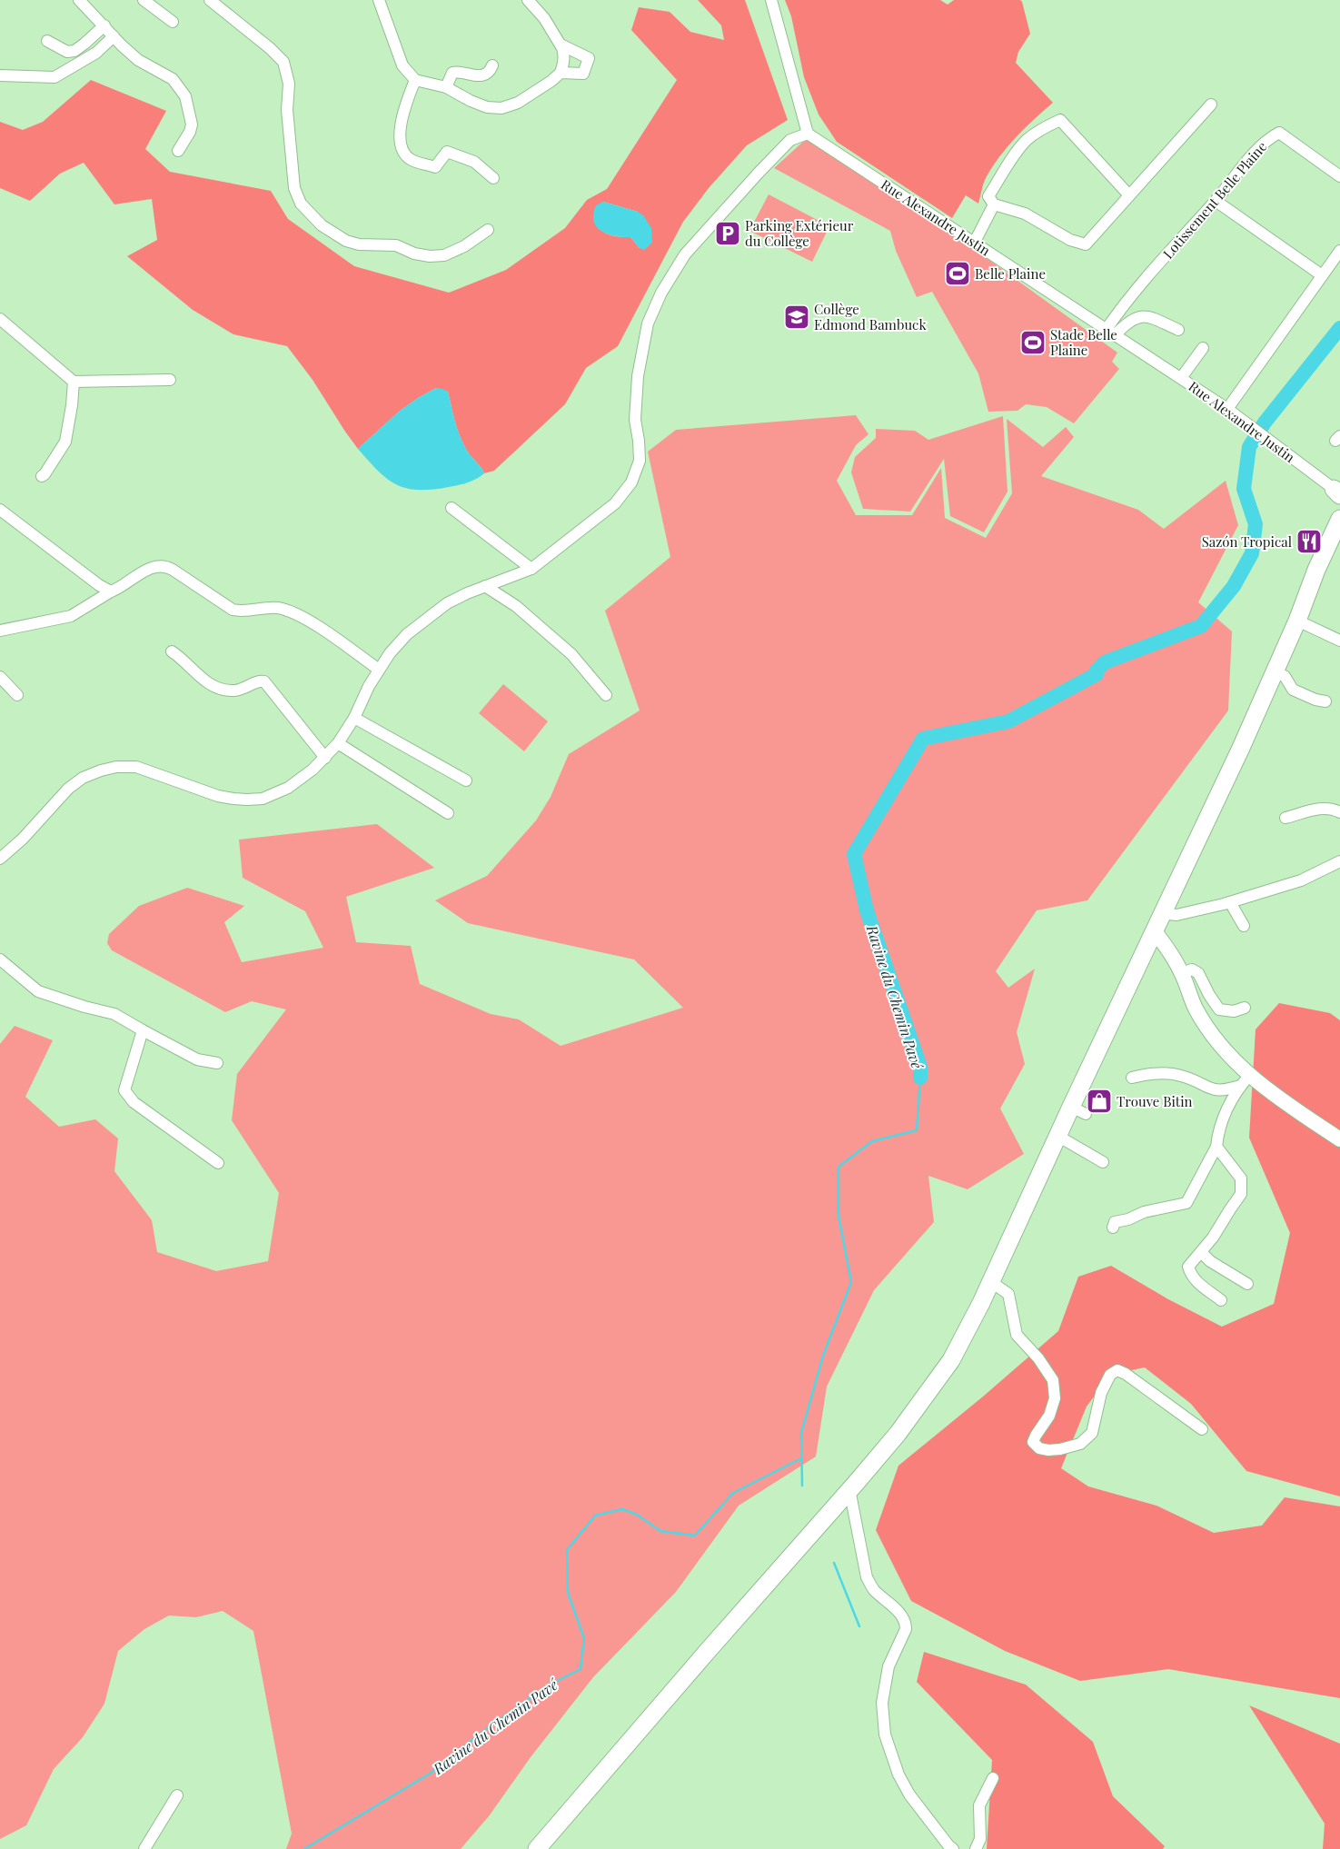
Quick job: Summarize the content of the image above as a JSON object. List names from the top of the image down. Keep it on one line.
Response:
{"streets":{"street":["Lotissement Belle Plaine","Rue Alexandre Justin"]},"crossings":[["Lotissement Belle Plaine","Rue Alexandre Justin"]],"water":["Ravine du Chemin Pavé"],"places":{"parking":["Parking Extérieur du Collège"],"sports":["Belle Plaine","Stade Belle Plaine"],"school or university":["Collège Edmond Bambuck"],"restaurant":["Sazón Tropical"],"shop":["Trouve Bitin"]}}
